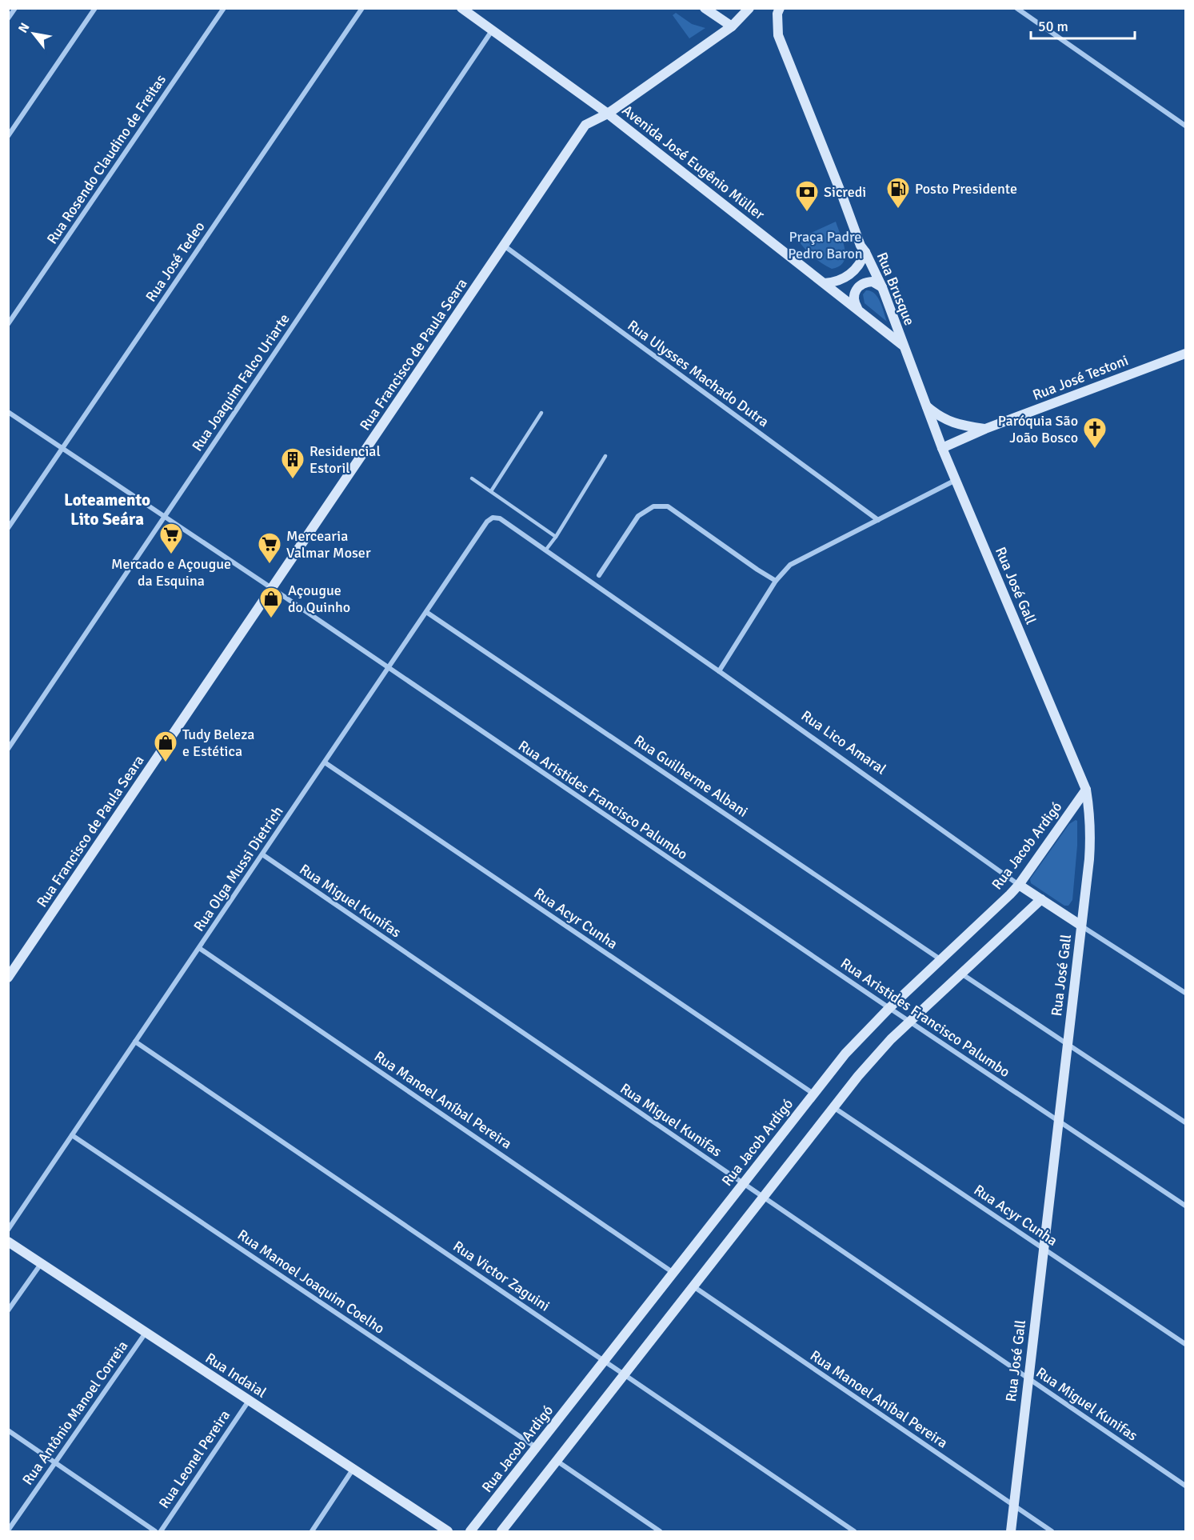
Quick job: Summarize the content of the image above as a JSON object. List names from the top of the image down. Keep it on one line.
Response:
{"streets":{"main road":["Avenida José Eugênio Müller","Rua Brusque","Rua Francisco de Paula Seara","Rua José Testoni","Rua José Gall","Rua Lico Amaral","Rua Jacob Ardigó","Rua Indaial"],"street":["Rua Rosendo Claudino de Freitas","Rua José Tedeo","Rua Ulysses Machado Dutra","Rua Joaquim Falco Uriarte","Rua Guilherme Albani","Rua Aristides Francisco Palumbo","Rua Olga Mussi Dietrich","Rua Miguel Kunifas","Rua Acyr Cunha","Rua Manoel Aníbal Pereira","Rua Victor Zaguini","Rua Manoel Joaquim Coelho","Rua Antônio Manoel Correia","Rua Leonel Pereira"]},"crossings":[["Avenida José Eugênio Müller","Rua Brusque"],["Avenida José Eugênio Müller","Rua Francisco de Paula Seara"],["Avenida José Eugênio Müller","Rua Joaquim Falco Uriarte"],["Rua José Tedeo","Rua Aristides Francisco Palumbo"],["Rua Brusque","Rua José Testoni"],["Rua Brusque","Rua José Gall"],["Rua Francisco de Paula Seara","Rua Ulysses Machado Dutra"],["Rua Francisco de Paula Seara","Rua Aristides Francisco Palumbo"],["Rua José Testoni","Rua José Gall"],["Rua Joaquim Falco Uriarte","Rua Aristides Francisco Palumbo"],["Rua José Gall","Rua Lico Amaral"],["Rua José Gall","Rua Aristides Francisco Palumbo"],["Rua José Gall","Rua Jacob Ardigó"],["Rua José Gall","Rua Miguel Kunifas"],["Rua José Gall","Rua Acyr Cunha"],["Rua José Gall","Rua Manoel Aníbal Pereira"],["Rua Lico Amaral","Rua Jacob Ardigó"],["Rua Lico Amaral","Rua Olga Mussi Dietrich"],["Rua Guilherme Albani","Rua Jacob Ardigó"],["Rua Guilherme Albani","Rua Olga Mussi Dietrich"],["Rua Aristides Francisco Palumbo","Rua Jacob Ardigó"],["Rua Aristides Francisco Palumbo","Rua Olga Mussi Dietrich"],["Rua Jacob Ardigó","Rua Miguel Kunifas"],["Rua Jacob Ardigó","Rua Acyr Cunha"],["Rua Jacob Ardigó","Rua Manoel Aníbal Pereira"],["Rua Jacob Ardigó","Rua Victor Zaguini"],["Rua Jacob Ardigó","Rua Manoel Joaquim Coelho"],["Rua Olga Mussi Dietrich","Rua Miguel Kunifas"],["Rua Olga Mussi Dietrich","Rua Acyr Cunha"],["Rua Olga Mussi Dietrich","Rua Manoel Aníbal Pereira"],["Rua Olga Mussi Dietrich","Rua Victor Zaguini"],["Rua Olga Mussi Dietrich","Rua Manoel Joaquim Coelho"],["Rua Indaial","Rua Antônio Manoel Correia"],["Rua Indaial","Rua Leonel Pereira"]],"districts":["Loteamento Lito Seára"],"parks":["Praça Padre Pedro Baron"],"places":{"fuel station":["Posto Presidente"],"bank":["Sicredi"],"church":["Paróquia São João Bosco"],"building":["Residencial Estoril"],"supermarket":["Mercado e Açougue da Esquina","Mercearia Valmar Moser"],"shop":["Açougue do Quinho","Tudy Beleza e Estética"]},"scale_bar":"50 m","north":"top left"}
